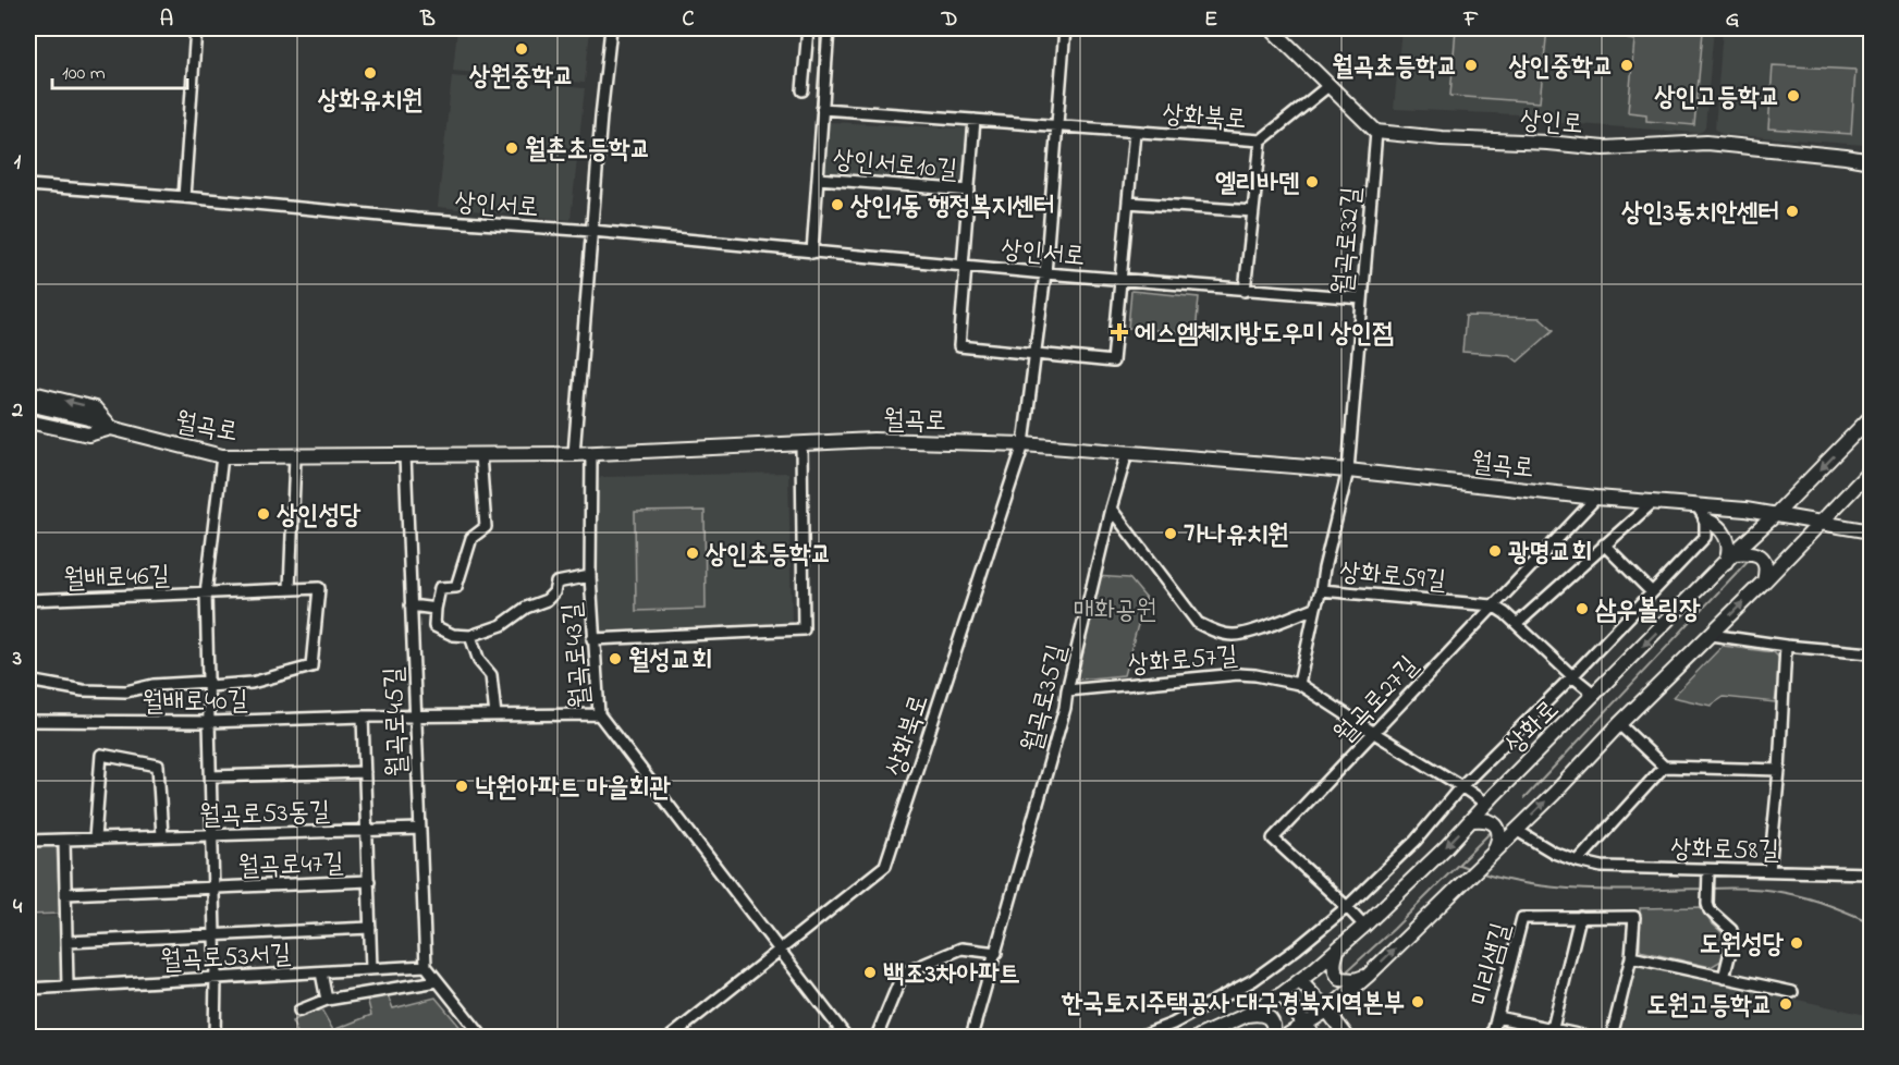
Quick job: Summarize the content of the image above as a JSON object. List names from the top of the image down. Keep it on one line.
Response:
{"streets":{"main road":["상인로","월곡로","상화로"],"street":["상화북로","상인서로10길","상인서로","월곡로32길","상화로59길","월배로46길","월곡로43길","상화로57길","월곡로35길","월곡로27길","월배로40길","월곡로45길","월곡로53동길","상화로58길","월곡로47길","월곡로53서길","미리샘길"]},"crossings":[["상화북로","상인서로10길"],["상화북로","상인서로"],["상화북로","월곡로"],["상화북로","월곡로43길"],["상인로","월곡로32길"],["상인서로10길","상인서로"],["상인서로","월곡로32길"],["월곡로32길","월곡로"],["월곡로","월곡로43길"],["월곡로","월곡로35길"],["월곡로","월곡로27길"],["월곡로","월곡로45길"],["월곡로","상화로"],["월곡로","월곡로47길"],["상화로59길","월곡로35길"],["상화로59길","월곡로27길"],["월배로46길","월곡로47길"],["월곡로43길","월배로40길"],["상화로57길","월곡로35길"],["상화로57길","월곡로27길"],["상화로57길","상화로"],["월곡로27길","상화로"],["월배로40길","월곡로45길"],["월배로40길","월곡로47길"],["월곡로45길","월곡로53동길"],["월곡로45길","월곡로53서길"],["월곡로53동길","월곡로47길"],["월곡로53동길","월곡로53서길"],["월곡로47길","월곡로53서길"]],"parks":["매화공원"],"places":{"other":["상원중학교","월곡초등학교","상인중학교","상화유치원","상인고등학교","월촌초등학교","엘리바덴","상인1동 행정복지센터","상인3동치안센터","상인성당","가나유치원","광명교회","상인초등학교","삼우볼링장","월성교회","낙원아파트 마을회관","도원성당","백조3차아파트","한국토지주택공사 대구경북지역본부","도원고등학교"],"health":["에스엠체지방도우미 상인점"]},"scale_bar":"100 m","grid":{"columns":["A","B","C","D","E","F","G"],"rows":["1","2","3","4"]}}
